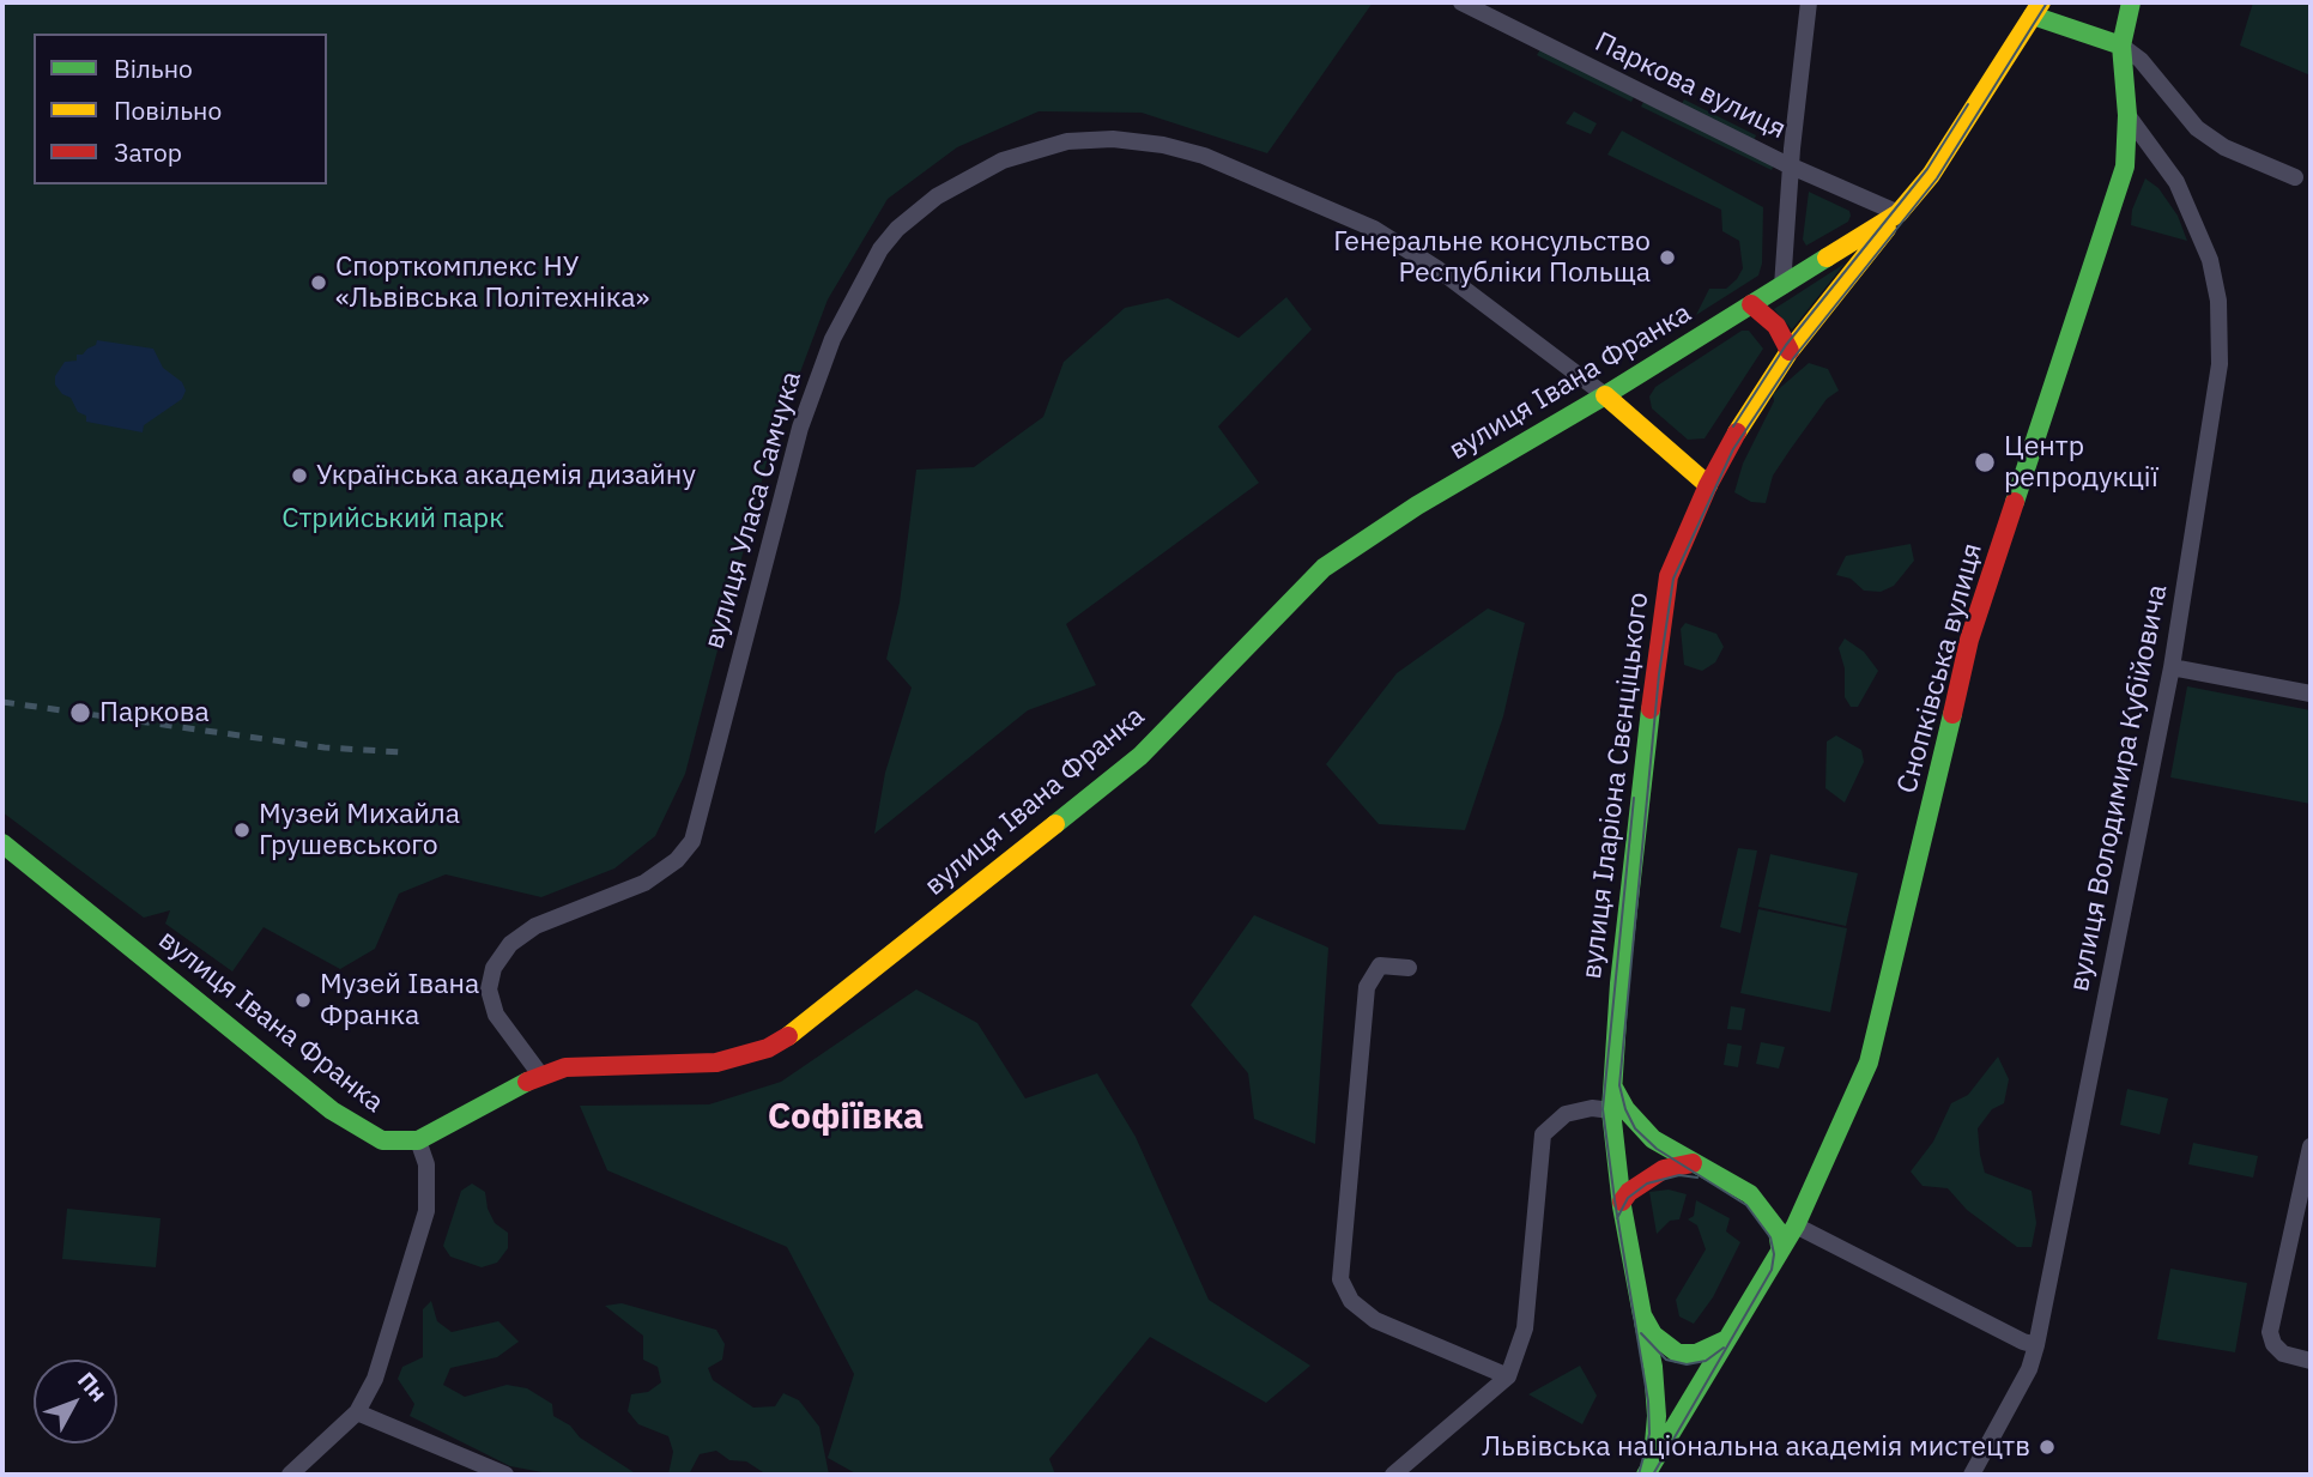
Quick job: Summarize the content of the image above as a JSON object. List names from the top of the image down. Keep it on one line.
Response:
{"streets":{"main road":["вулиця Івана Франка","вулиця Уласа Самчука","Снопківська вулиця","вулиця Іларіона Свєнціцького"],"street":["Паркова вулиця","вулиця Володимира Кубійовича"]},"crossings":[["Паркова вулиця","вулиця Івана Франка"],["Паркова вулиця","вулиця Іларіона Свєнціцького"],["вулиця Івана Франка","вулиця Уласа Самчука"],["вулиця Івана Франка","вулиця Іларіона Свєнціцького"],["вулиця Уласа Самчука","вулиця Іларіона Свєнціцького"],["Снопківська вулиця","вулиця Іларіона Свєнціцького"],["Снопківська вулиця","вулиця Володимира Кубійовича"]],"districts":["Софіївка"],"parks":["Стрийський парк"],"places":["Генеральне консульство Республіки Польща","Спорткомплекс НУ «Львівська Політехніка»","Центр репродукції","Українська академія дизайну","Паркова","Музей Михайла Грушевського","Музей Івана Франка","Львівська національна академія мистецтв"],"legend":["Вільно","Повільно","Затор"],"north":"top right"}
